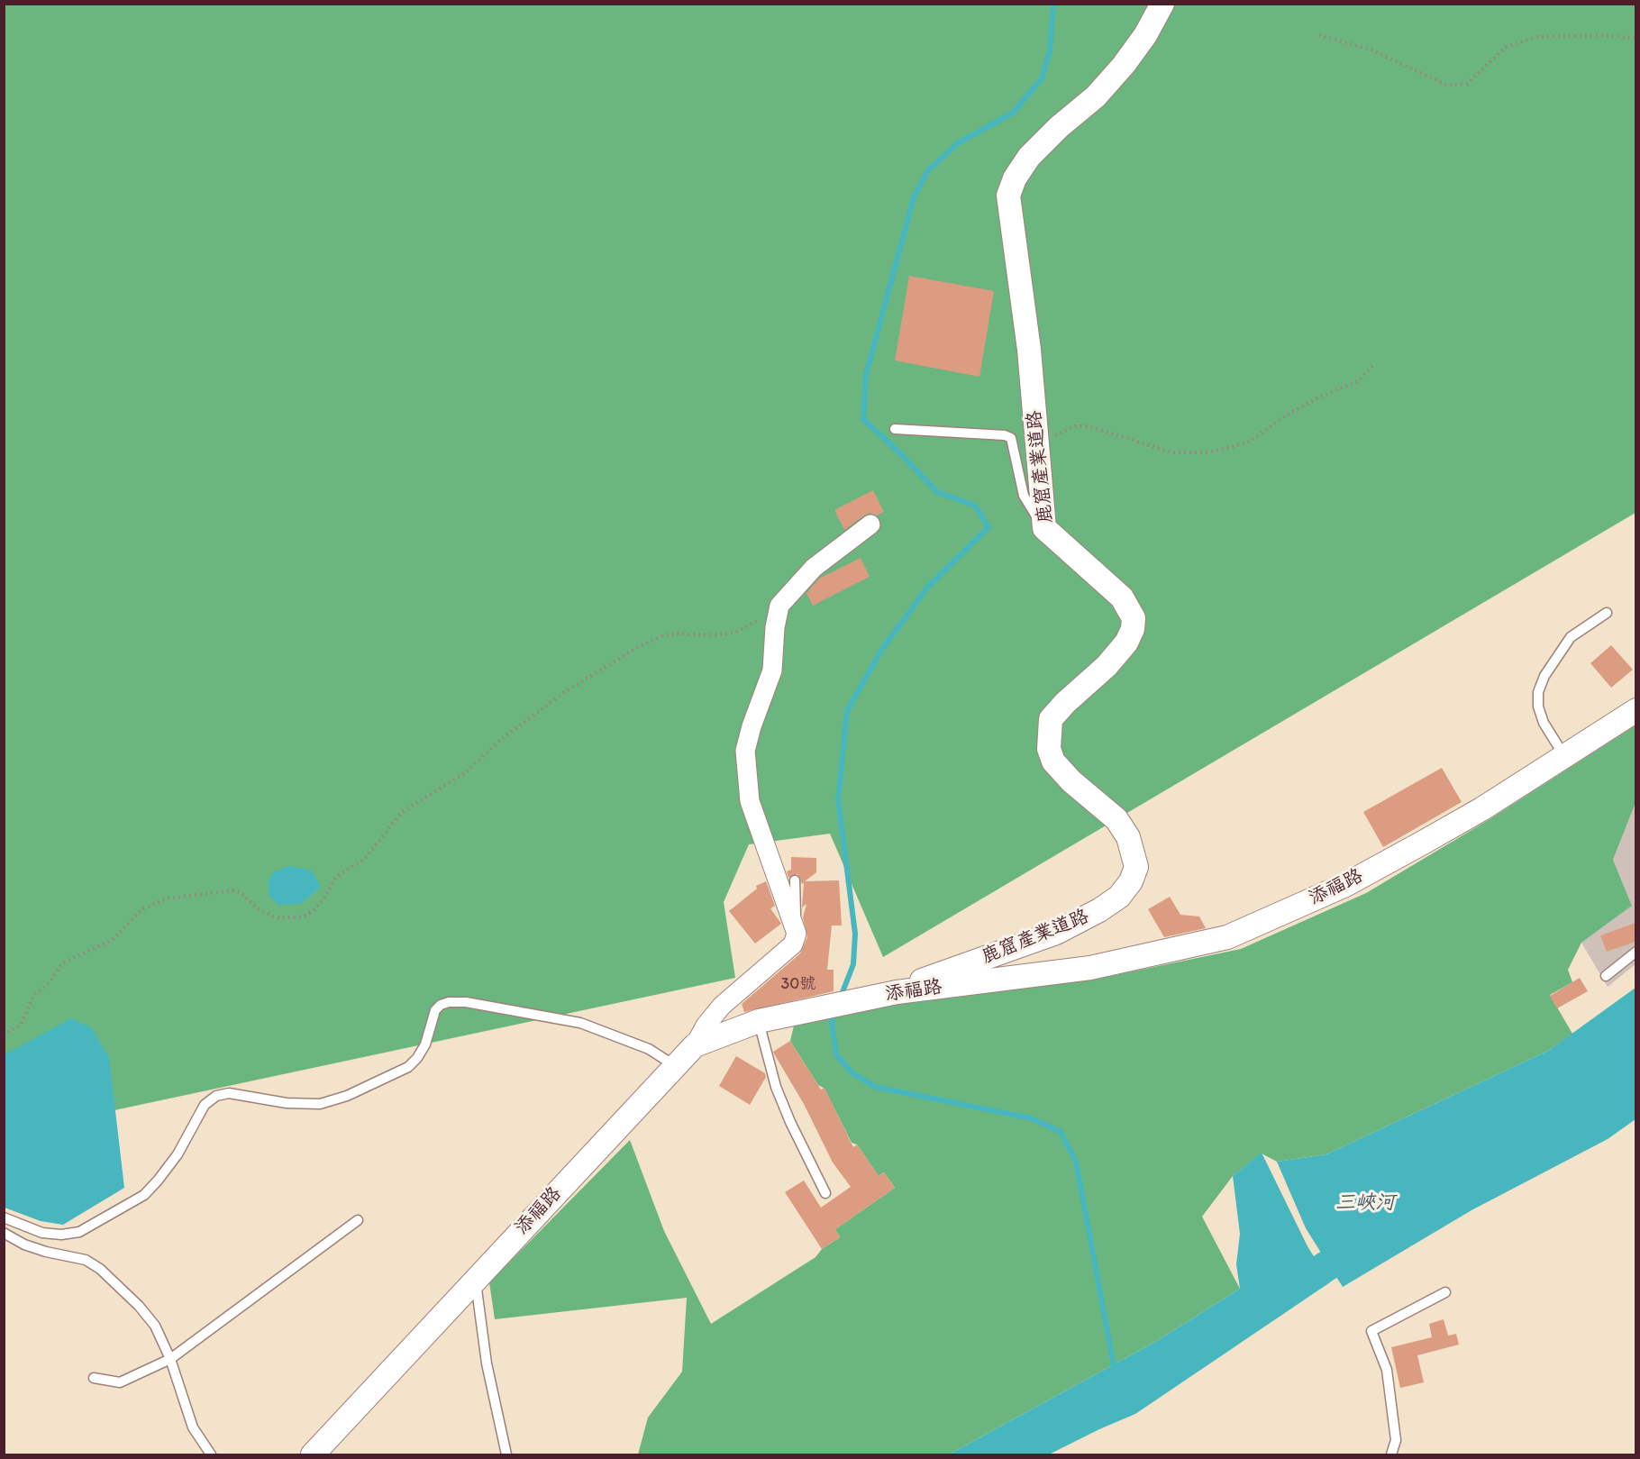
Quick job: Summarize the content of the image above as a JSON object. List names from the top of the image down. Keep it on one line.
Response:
{"streets":{"street":["鹿窟產業道路","添福路"]},"crossings":[["鹿窟產業道路","添福路"]],"water":["三峽河"],"house_numbers":["30號"]}
